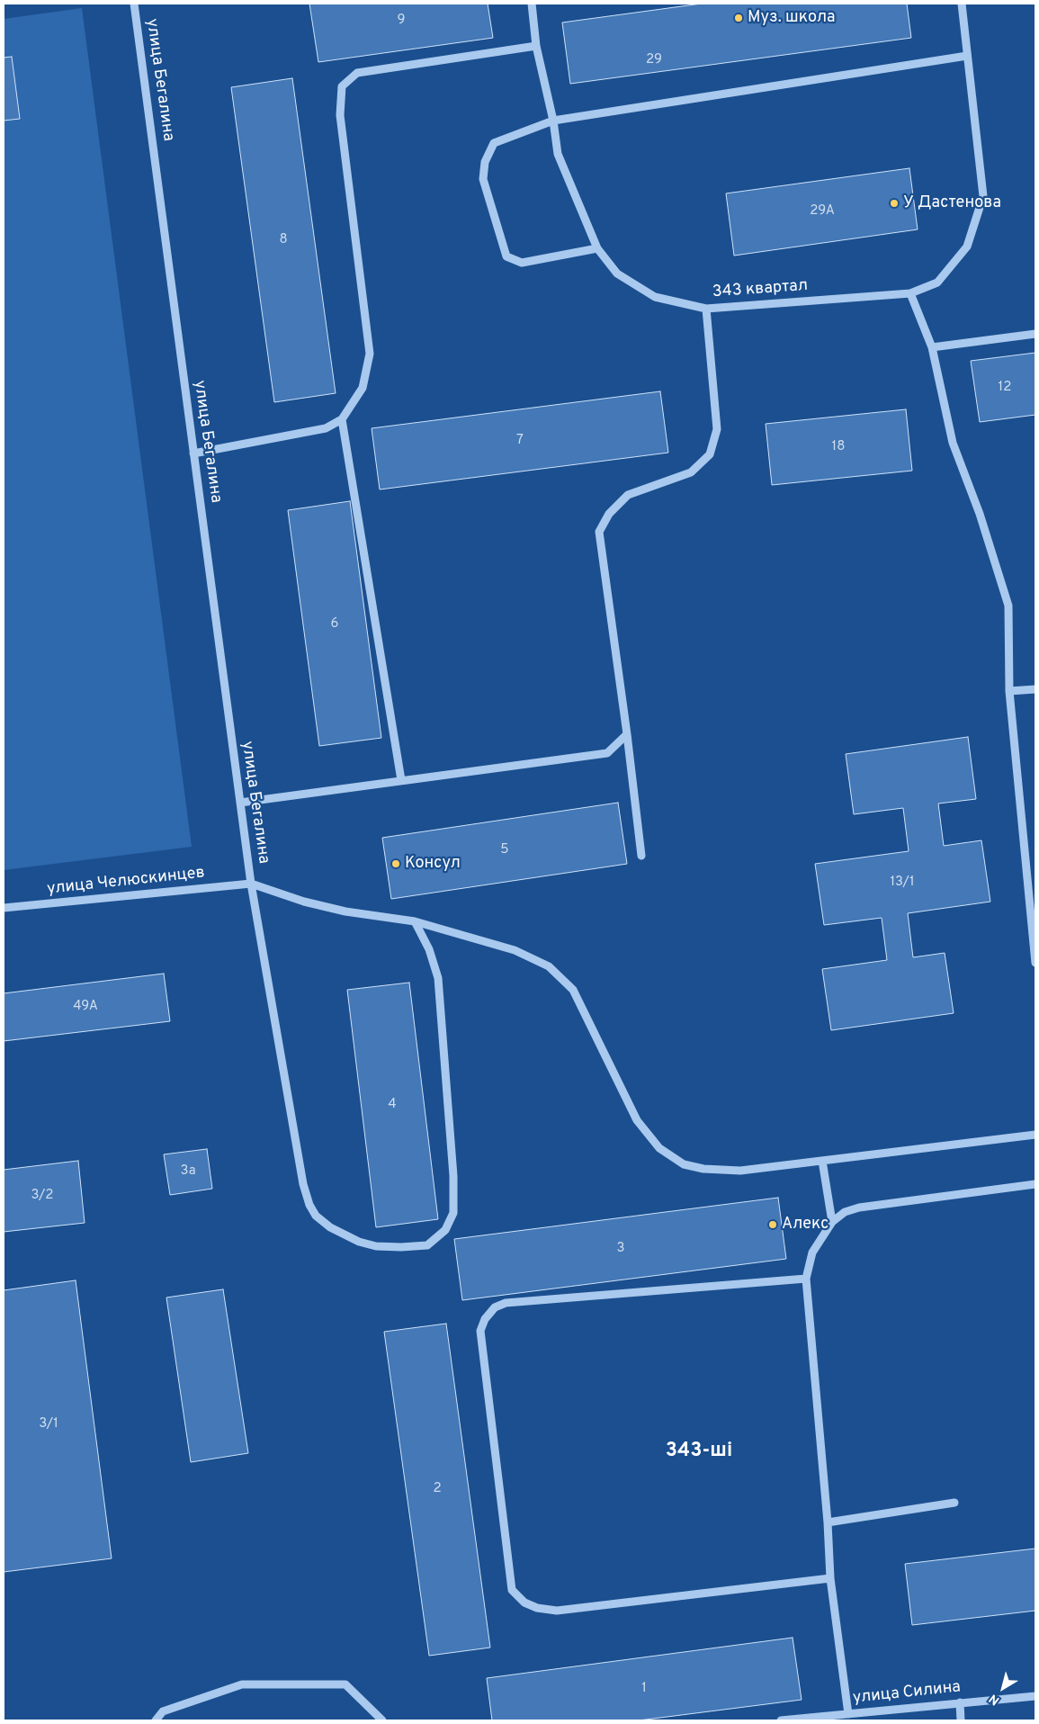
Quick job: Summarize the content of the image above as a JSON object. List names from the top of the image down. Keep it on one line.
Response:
{"streets":{"street":["улица Бегалина","343 квартал","улица Челюскинцев","улица Силина"]},"crossings":[["улица Бегалина","улица Челюскинцев"]],"districts":["343-ші"],"places":["Муз. школа","У Дастенова","Консул","Алекс"],"house_numbers":["9","29","29А","8","12","7","18","6","5","13/1","49А","4","3а","3/2","3","3/1","2","1"],"north":"bottom left"}
